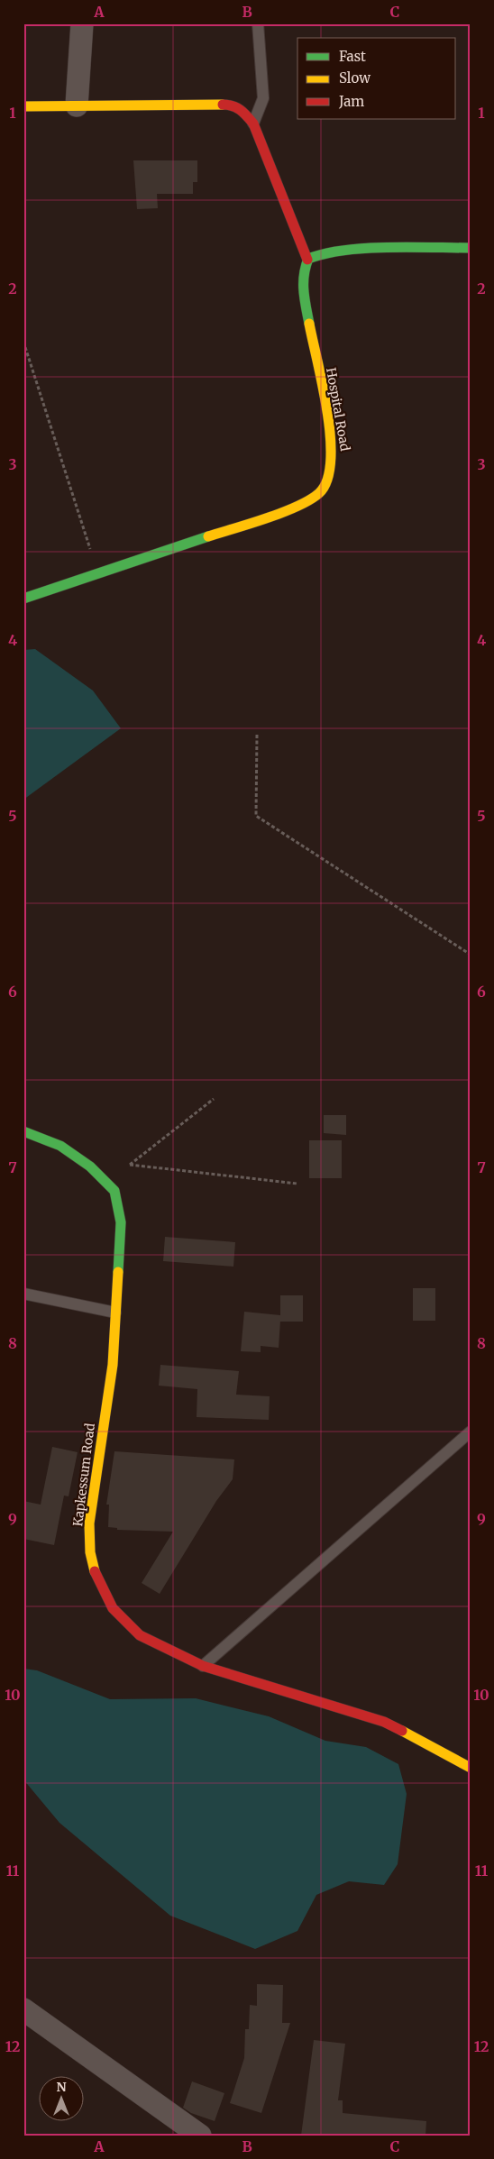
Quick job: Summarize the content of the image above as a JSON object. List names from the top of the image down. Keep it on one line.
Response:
{"streets":{"street":["Hospital Road","Kapkessum Road"]},"legend":["Fast","Slow","Jam"],"north":"top","grid":{"columns":["A","B","C"],"rows":["1","2","3","4","5","6","7","8","9","10","11","12"]}}
